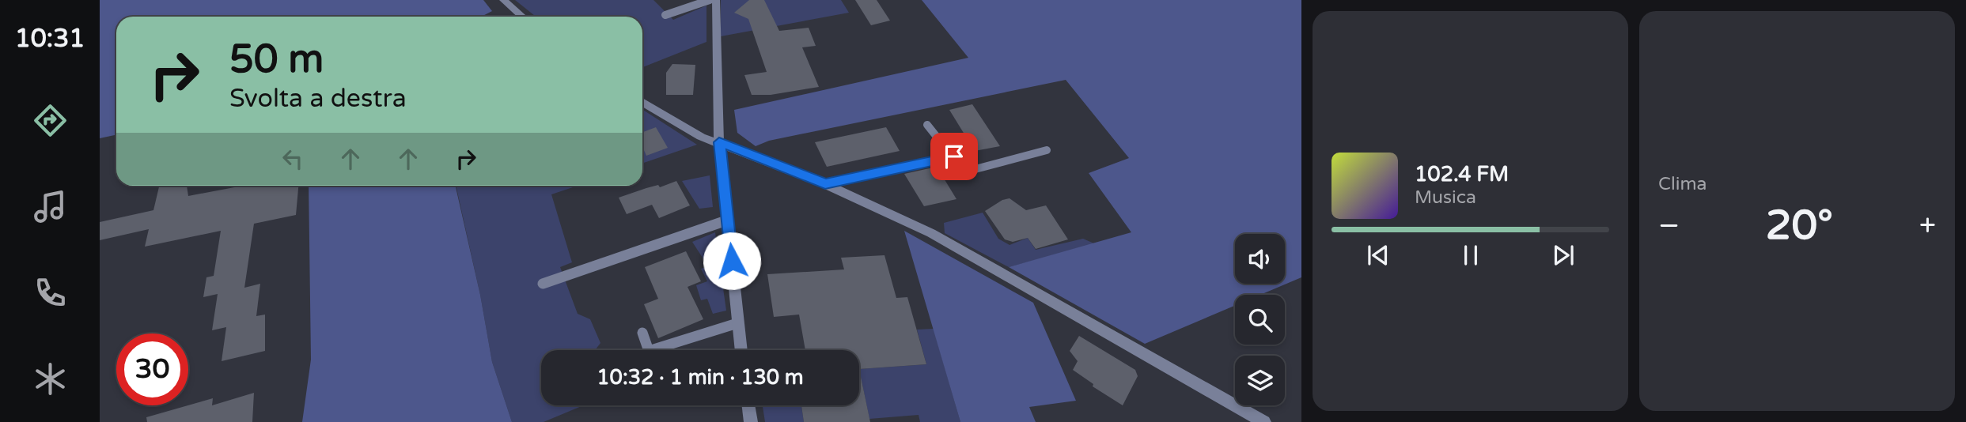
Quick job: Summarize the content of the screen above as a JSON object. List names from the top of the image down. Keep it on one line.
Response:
{"page":{"tabs":"10:31","tile":"Clima","turn":["50 m","Svolta a destra"],"song":["102.4 FM","Musica"],"heat":["−","20°","+"],"limit":"30","trip":"10:32 · 1 min · 130 m"}}
